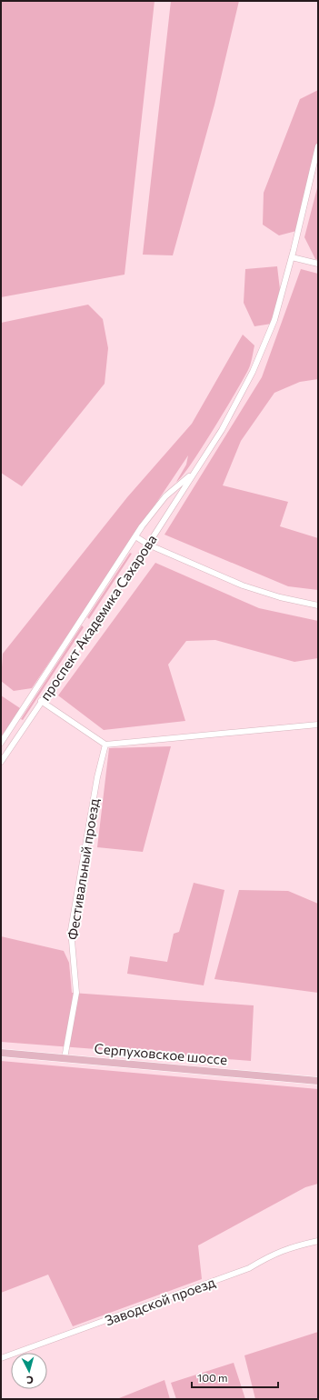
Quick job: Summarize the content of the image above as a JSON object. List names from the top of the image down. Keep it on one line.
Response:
{"streets":{"main road":["Серпуховское шоссе"],"street":["проспект Академика Сахарова","Фестивальный проезд","Заводской проезд"]},"crossings":[["Фестивальный проезд","Серпуховское шоссе"]],"scale_bar":"100 m","north":"bottom"}
